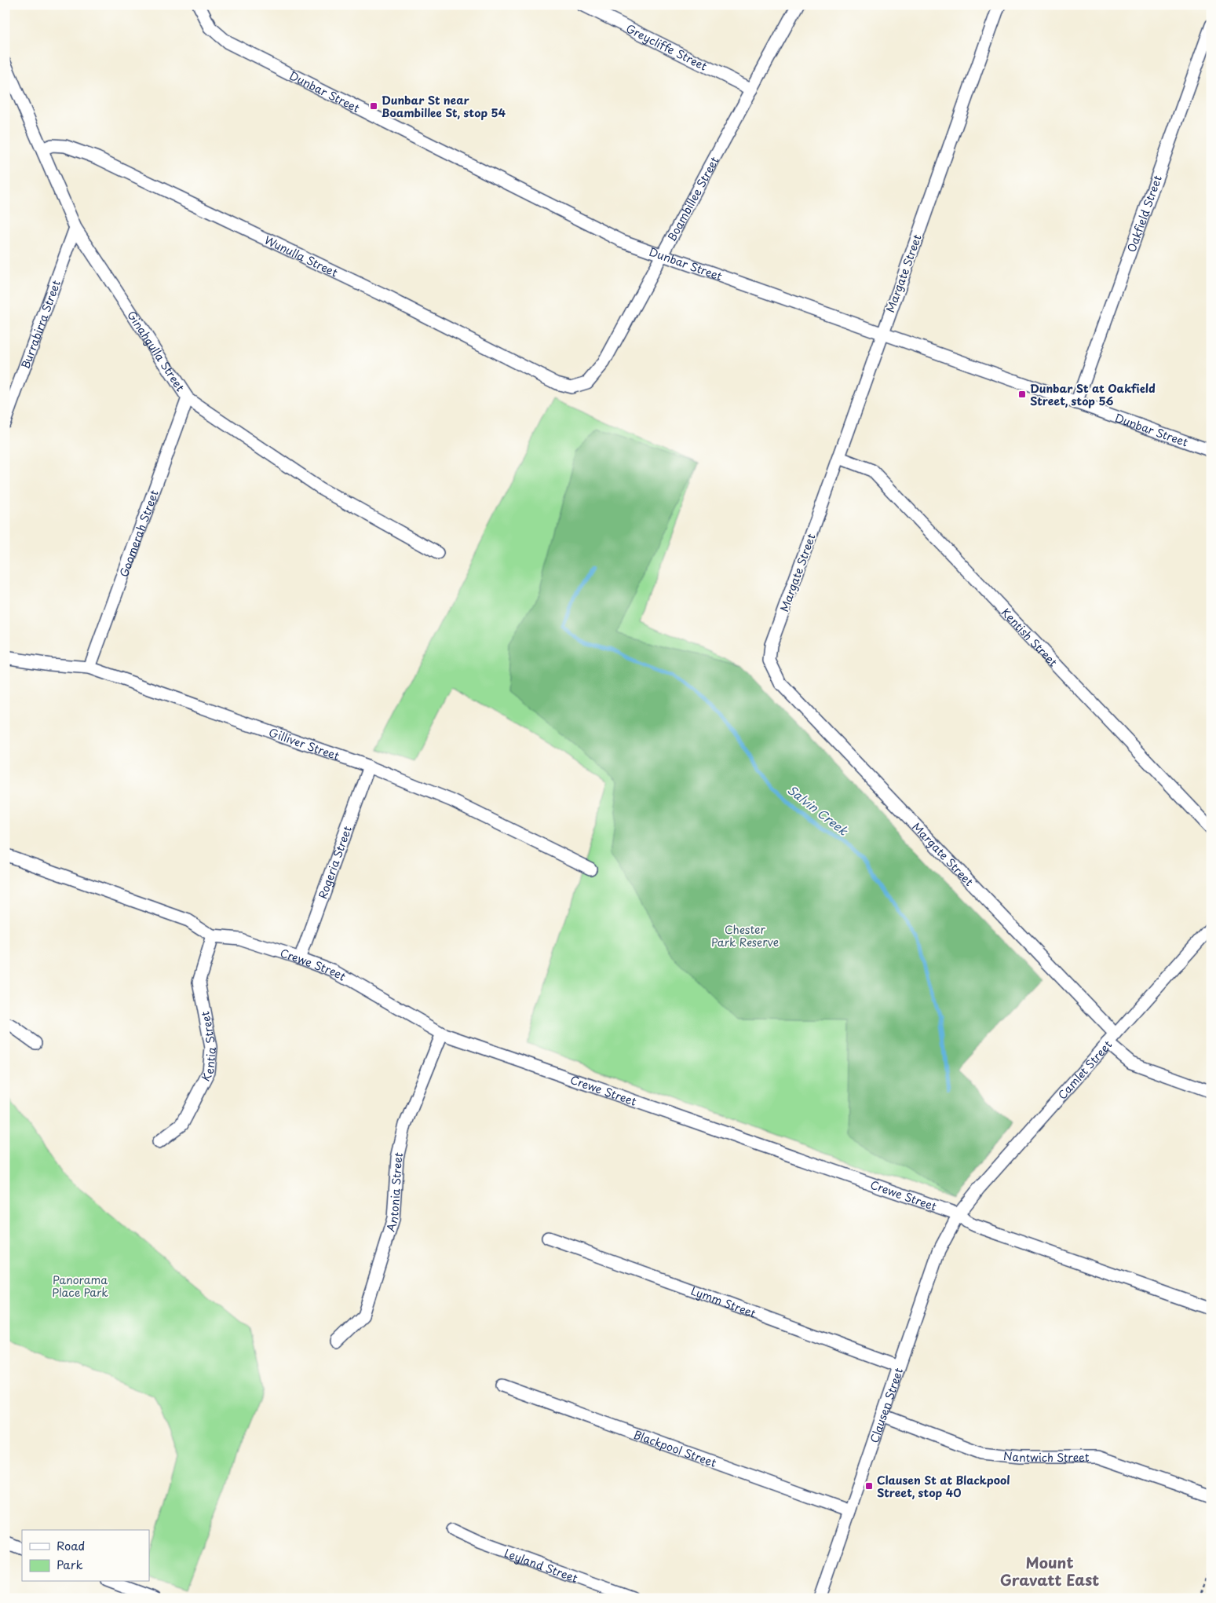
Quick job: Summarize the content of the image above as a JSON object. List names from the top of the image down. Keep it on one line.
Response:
{"streets":{"street":["Greycliffe Street","Dunbar Street","Boambillee Street","Oakfield Street","Wunulla Street","Margate Street","Burrabirra Street","Ginahgulla Street","Goomerah Street","Kentish Street","Gilliver Street","Rogeria Street","Crewe Street","Kentia Street","Camlet Street","Antonia Street","Lymm Street","Clausen Street","Blackpool Street","Nantwich Street","Leyland Street"]},"crossings":[["Greycliffe Street","Boambillee Street"],["Dunbar Street","Boambillee Street"],["Dunbar Street","Oakfield Street"],["Dunbar Street","Margate Street"],["Boambillee Street","Wunulla Street"],["Wunulla Street","Ginahgulla Street"],["Margate Street","Kentish Street"],["Margate Street","Camlet Street"],["Burrabirra Street","Ginahgulla Street"],["Ginahgulla Street","Goomerah Street"],["Goomerah Street","Gilliver Street"],["Gilliver Street","Rogeria Street"],["Rogeria Street","Crewe Street"],["Crewe Street","Kentia Street"],["Crewe Street","Camlet Street"],["Crewe Street","Antonia Street"],["Crewe Street","Clausen Street"],["Camlet Street","Clausen Street"],["Lymm Street","Clausen Street"],["Clausen Street","Blackpool Street"],["Clausen Street","Nantwich Street"]],"districts":["Mount Gravatt East"],"water":["Salvin Creek"],"parks":["Chester Park Reserve","Panorama Place Park"],"places":{"transit":["Dunbar St near Boambillee St, stop 54","Dunbar St at Oakfield Street, stop 56","Clausen St at Blackpool Street, stop 40"]},"legend":["Road","Park"]}
